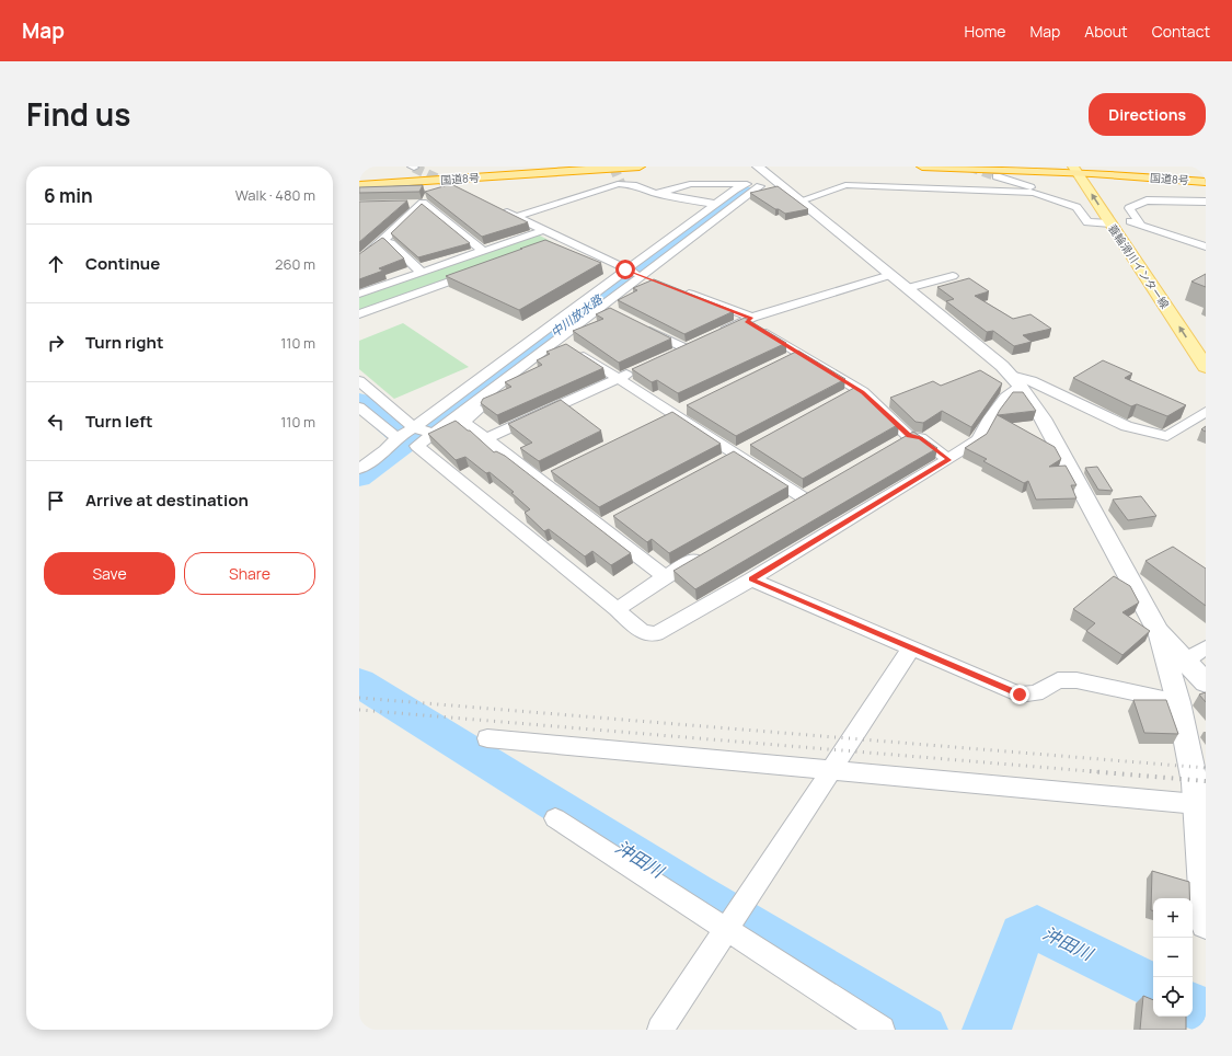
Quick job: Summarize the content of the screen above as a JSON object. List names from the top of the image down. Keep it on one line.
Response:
{"streets":{"highway":["国道8号"],"main road":["蓑輪滑川インター線"]},"crossings":[["国道8号","蓑輪滑川インター線"]],"water":["中川放水路","沖田川"],"page":{"header":"Map","nav":["Home","Map","About","Contact"],"title":"Find us","buttons":["Directions",["Save","Share"]],"heading":["6 min","Walk · 480 m"],"list":[["Continue","260 m"],["Turn right","110 m"],["Turn left","110 m"],"Arrive at destination"],"map_buttons":["+","−"]}}
